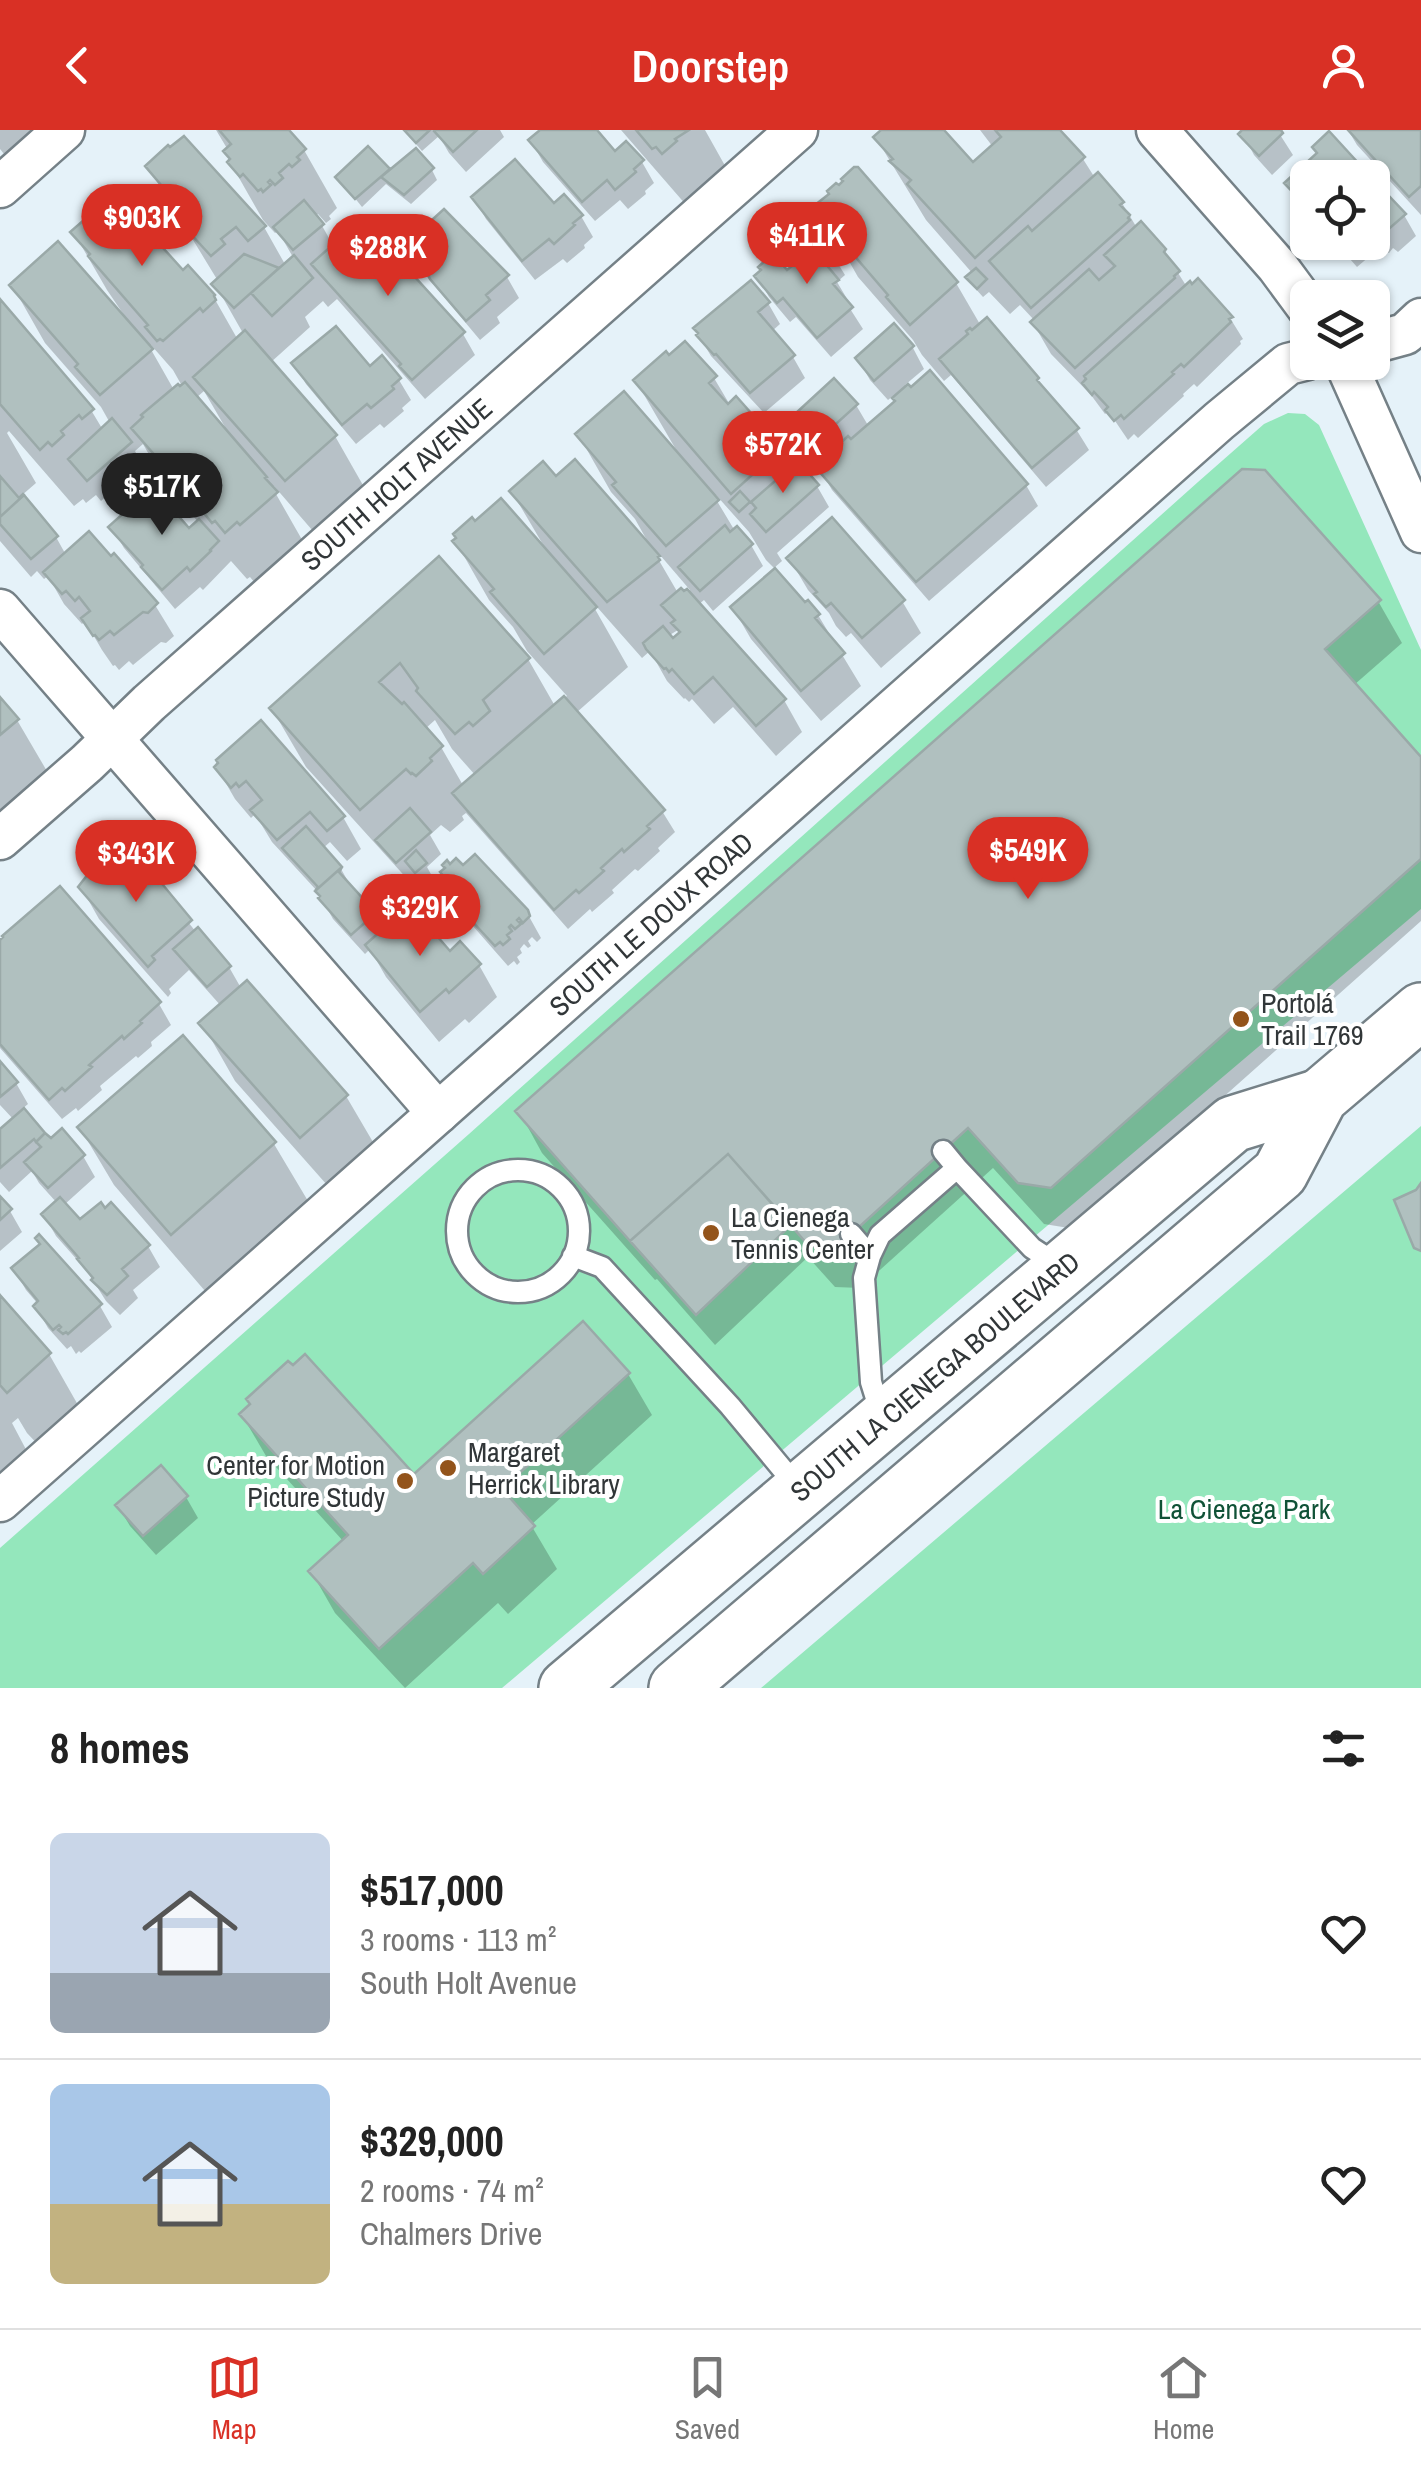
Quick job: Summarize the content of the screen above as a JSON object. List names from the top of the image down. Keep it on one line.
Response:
{"streets":{"main road":["SOUTH LA CIENEGA BOULEVARD"],"street":["SOUTH HOLT AVENUE","SOUTH LE DOUX ROAD"]},"parks":["La Cienega Park"],"places":["Portolá Trail 1769","La Cienega Tennis Center","Margaret Herrick Library","Center for Motion Picture Study"],"page":{"header":"Doorstep","price":["$903K","$411K","$288K","$572K","$517K","$549K","$343K","$329K"],"heading":"8 homes","list":[{"name":"$517,000","note":"3 rooms · 113 m² · South Holt Avenue"},{"name":"$329,000","note":"2 rooms · 74 m² · Chalmers Drive"}],"tabs":["Map","Saved","Home"]}}
